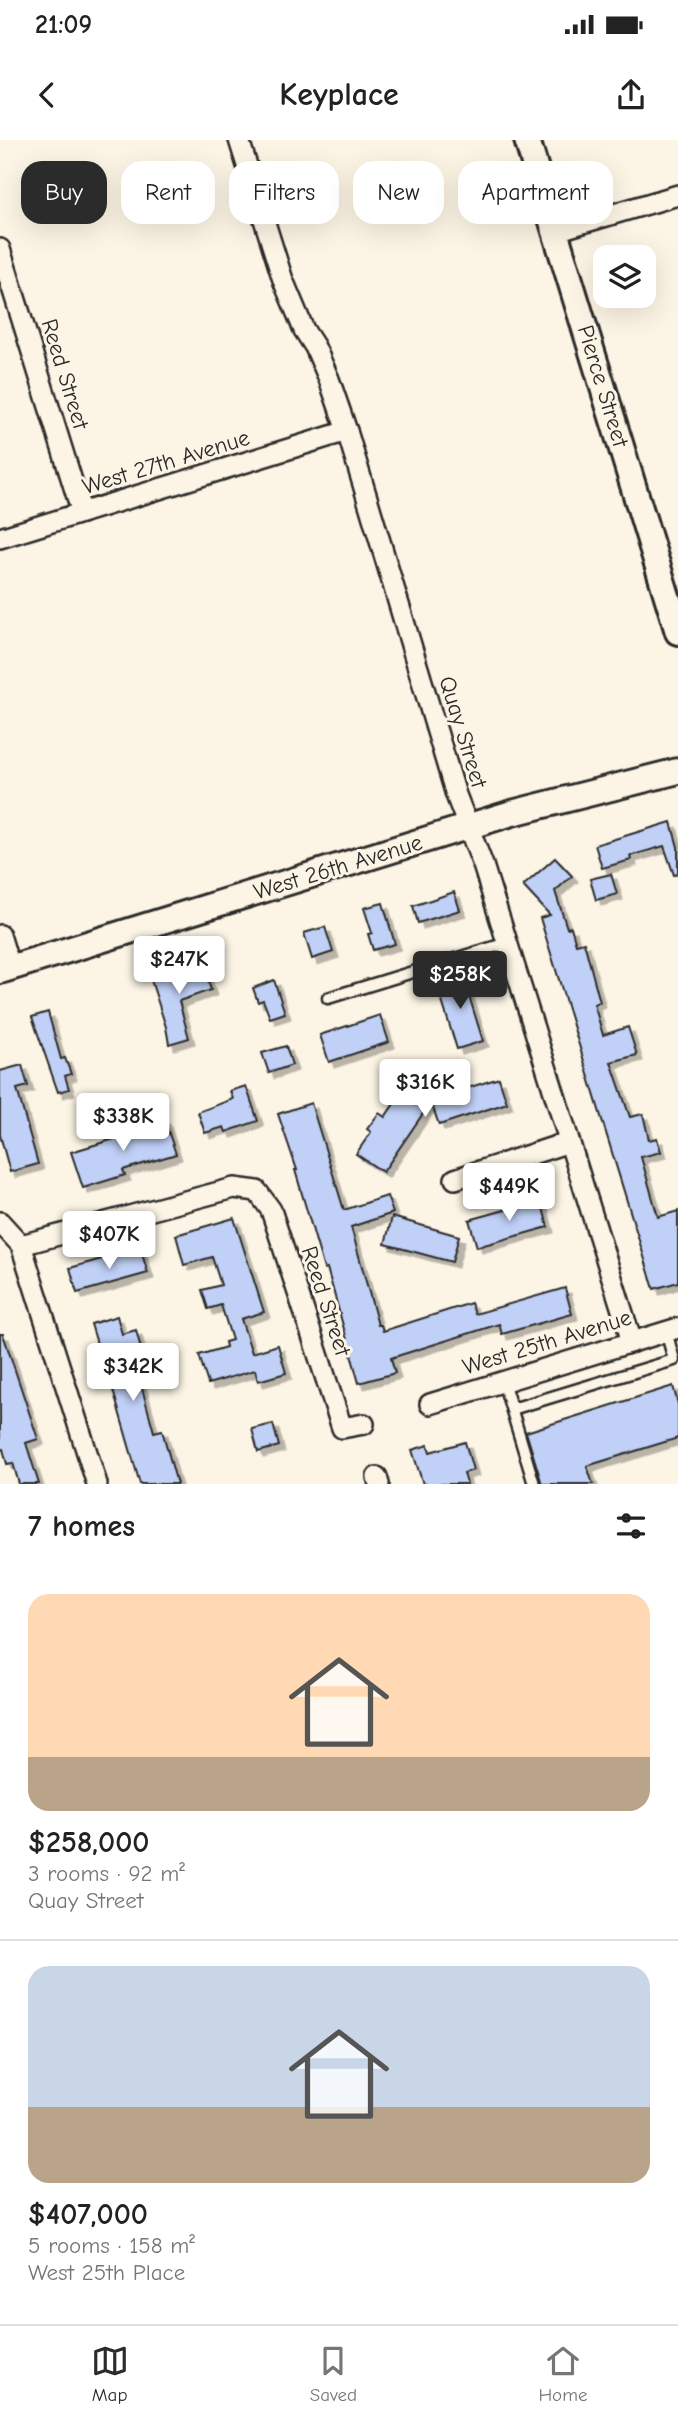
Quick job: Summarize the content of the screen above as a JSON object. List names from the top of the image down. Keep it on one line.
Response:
{"streets":{"street":["Reed Street","Pierce Street","West 27th Avenue","Quay Street","West 26th Avenue","West 25th Avenue"]},"crossings":[["Reed Street","West 27th Avenue"],["West 27th Avenue","Quay Street"],["Quay Street","West 26th Avenue"],["Quay Street","West 25th Avenue"]],"page":{"status":"21:09","header":"Keyplace","chip":["Buy","Rent","Filters","New","Apartment"],"price":["$247K","$258K","$316K","$338K","$449K","$407K","$342K"],"heading":"7 homes","list":[{"name":"$258,000","note":"3 rooms · 92 m² · Quay Street"},{"name":"$407,000","note":"5 rooms · 158 m² · West 25th Place"}],"tabs":["Map","Saved","Home"]}}
